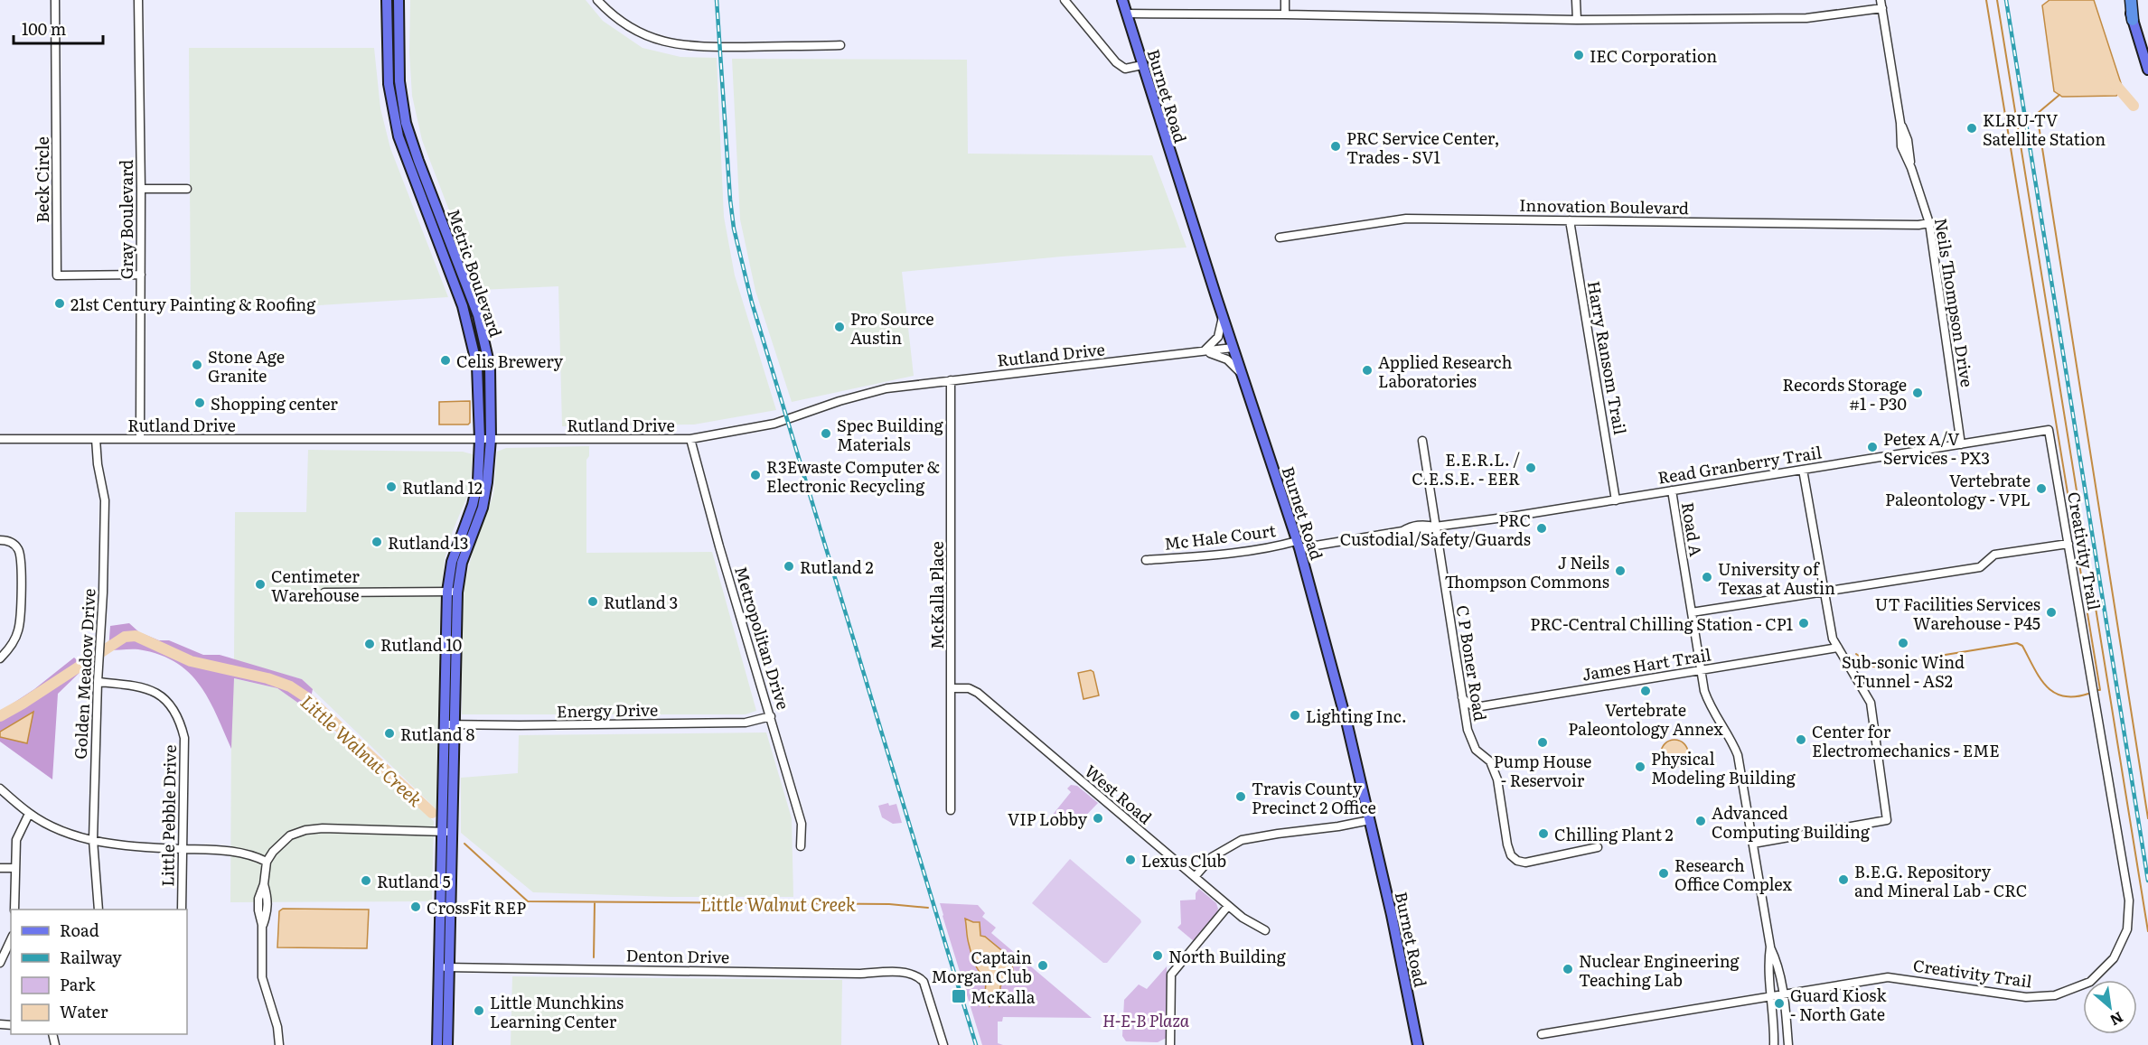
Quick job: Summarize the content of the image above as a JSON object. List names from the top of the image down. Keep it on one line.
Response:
{"streets":{"main road":["Burnet Road","Metric Boulevard"],"street":["Beck Circle","Innovation Boulevard","Gray Boulevard","Neils Thompson Drive","Rutland Drive","Harry Ransom Trail","Read Granberry Trail","Road A","Mc Hale Court","Creativity Trail","McKalla Place","Metropolitan Drive","C P Boner Road","James Hart Trail","Golden Meadow Drive","Energy Drive","West Road","Little Pebble Drive","Denton Drive"]},"crossings":[["Burnet Road","Rutland Drive"],["Burnet Road","Read Granberry Trail"],["Burnet Road","Mc Hale Court"],["Beck Circle","Gray Boulevard"],["Innovation Boulevard","Neils Thompson Drive"],["Innovation Boulevard","Harry Ransom Trail"],["Gray Boulevard","Rutland Drive"],["Metric Boulevard","Rutland Drive"],["Metric Boulevard","Energy Drive"],["Metric Boulevard","Denton Drive"],["Neils Thompson Drive","Read Granberry Trail"],["Rutland Drive","McKalla Place"],["Rutland Drive","Metropolitan Drive"],["Rutland Drive","Golden Meadow Drive"],["Harry Ransom Trail","Read Granberry Trail"],["Read Granberry Trail","Road A"],["Read Granberry Trail","Mc Hale Court"],["Read Granberry Trail","Creativity Trail"],["Read Granberry Trail","C P Boner Road"],["Road A","James Hart Trail"],["McKalla Place","West Road"],["Metropolitan Drive","Energy Drive"],["C P Boner Road","James Hart Trail"],["Golden Meadow Drive","Little Pebble Drive"]],"water":["Little Walnut Creek"],"parks":["H-E-B Plaza"],"places":{"other":["IEC Corporation","KLRU-TV Satellite Station","PRC Service Center, Trades - SV1","21st Century Painting & Roofing","Pro Source Austin","Celis Brewery","Stone Age Granite","Applied Research Laboratories","Records Storage #1 - P30","Shopping center","Spec Building Materials","Petex A/V Services - PX3","E.E.R.L. / C.E.S.E. - EER","R3Ewaste Computer & Electronic Recycling","Rutland 12","Vertebrate Paleontology - VPL","PRC Custodial/Safety/Guards","Rutland 13","Rutland 2","J Neils Thompson Commons","University of Texas at Austin","Centimeter Warehouse","Rutland 3","UT Facilities Services Warehouse - P45","PRC-Central Chilling Station - CP1","Sub-sonic Wind Tunnel - AS2","Rutland 10","Vertebrate Paleontology Annex","Lighting Inc.","Rutland 8","Center for Electromechanics - EME","Pump House - Reservoir","Physical Modeling Building","Travis County Precinct 2 Office","VIP Lobby","Advanced Computing Building","Chilling Plant 2","Lexus Club","Research Office Complex","B.E.G. Repository and Mineral Lab - CRC","Rutland 5","CrossFit REP","North Building","Captain Morgan Club","Nuclear Engineering Teaching Lab","Guard Kiosk - North Gate","Little Munchkins Learning Center"],"transit":["McKalla"]},"legend":["Road","Railway","Park","Water"],"scale_bar":"100 m","north":"bottom right"}
